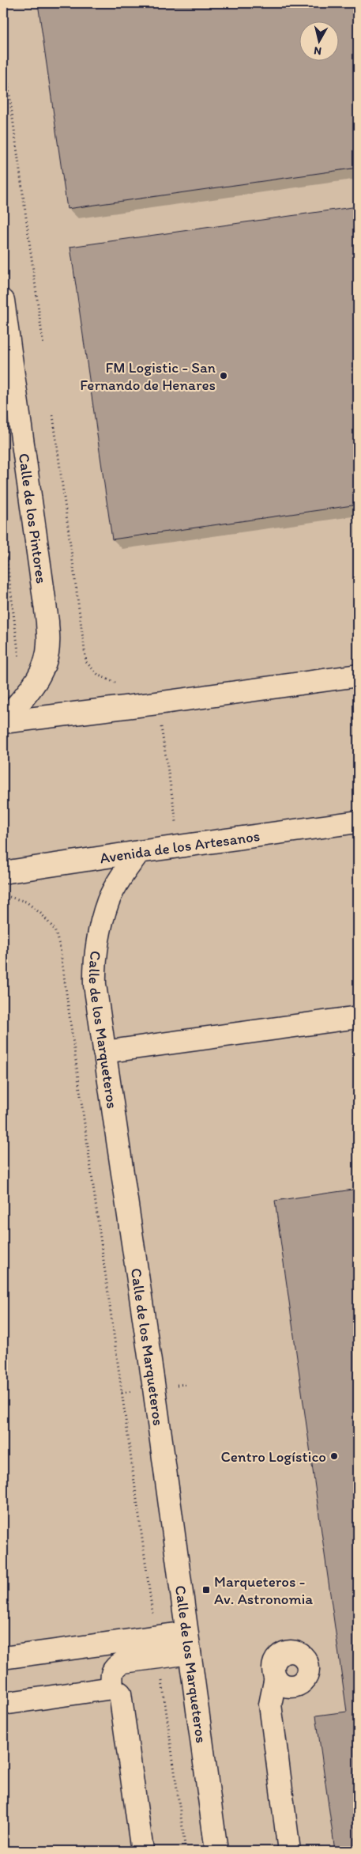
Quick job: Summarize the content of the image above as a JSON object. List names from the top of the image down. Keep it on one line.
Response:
{"streets":{"street":["Calle de los Pintores","Avenida de los Artesanos","Calle de los Marqueteros"]},"crossings":[["Avenida de los Artesanos","Calle de los Marqueteros"]],"places":{"other":["FM Logistic - San Fernando de Henares","Centro Logístico"],"transit":["Marqueteros - Av. Astronomia"]},"north":"bottom"}
